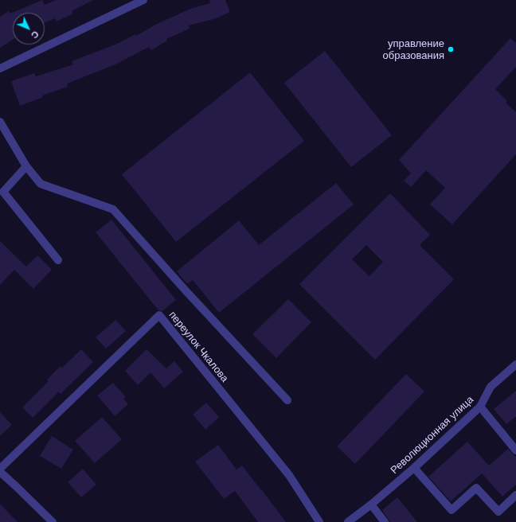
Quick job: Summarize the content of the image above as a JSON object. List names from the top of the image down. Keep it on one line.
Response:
{"streets":{"street":["переулок Чкалова","Революционная улица"]},"places":["управление образования"],"north":"bottom right"}
